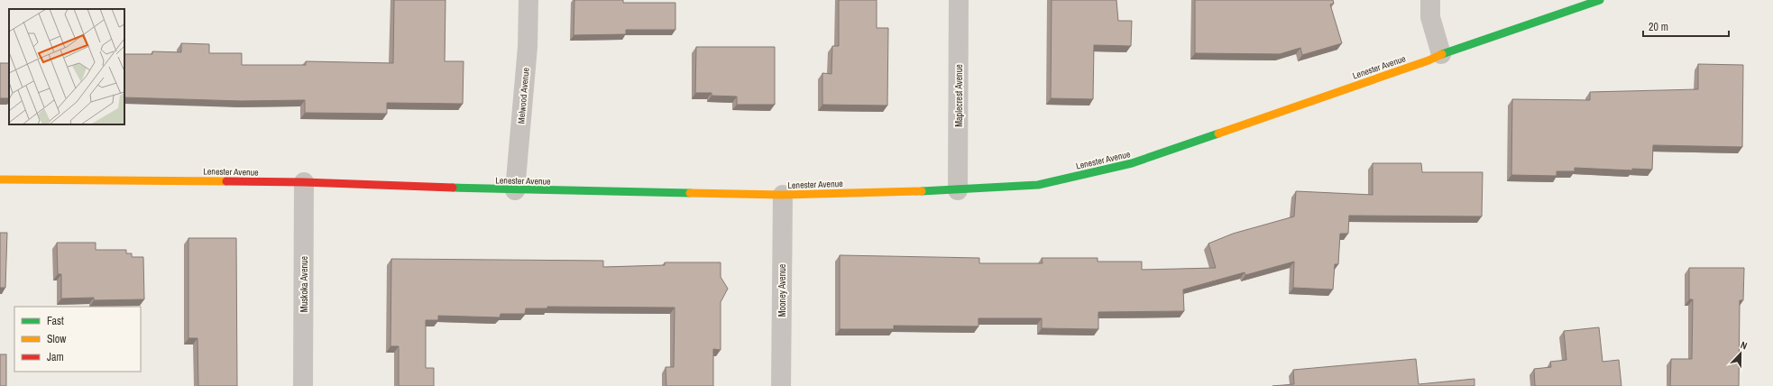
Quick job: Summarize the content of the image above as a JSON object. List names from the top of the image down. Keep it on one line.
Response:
{"streets":{"street":["Lenester Avenue","Melwood Avenue","Maplecrest Avenue","Muskoka Avenue","Mooney Avenue"]},"crossings":[["Lenester Avenue","Melwood Avenue"],["Lenester Avenue","Maplecrest Avenue"],["Lenester Avenue","Muskoka Avenue"],["Lenester Avenue","Mooney Avenue"]],"legend":["Fast","Slow","Jam"],"scale_bar":"20 m","north":"top"}
